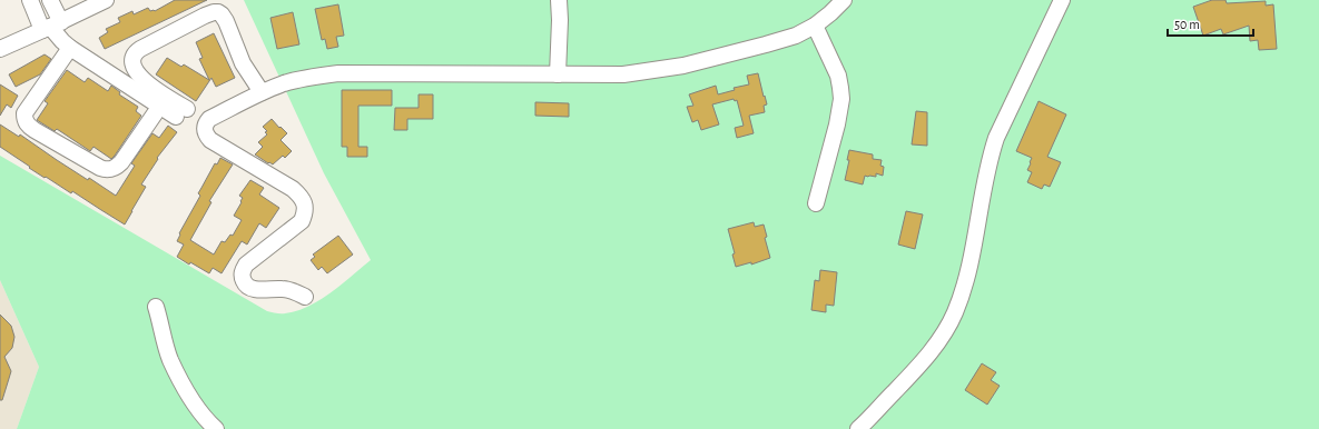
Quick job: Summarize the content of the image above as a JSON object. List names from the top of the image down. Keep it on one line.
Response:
{"scale_bar":"50 m"}
